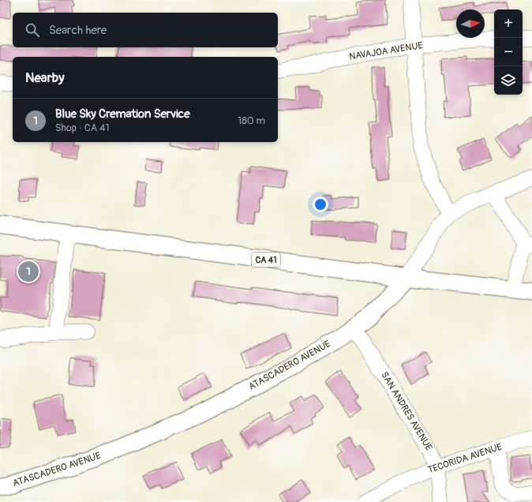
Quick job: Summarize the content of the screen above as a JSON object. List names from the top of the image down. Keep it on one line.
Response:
{"streets":{"main road":["CA 41","ATASCADERO AVENUE"],"street":["NAVAJOA AVENUE","SAN ANDRES AVENUE","TECORIDA AVENUE"]},"crossings":[["CA 41","ATASCADERO AVENUE"],["ATASCADERO AVENUE","SAN ANDRES AVENUE"],["SAN ANDRES AVENUE","TECORIDA AVENUE"]],"north":"right","page":{"map_buttons":["+","−"],"search":"Search here","heading":"Nearby","list":[{"mark":"1","name":"Blue Sky Cremation Service","note":"Shop · CA 41","value":"180 m"}],"pins":"1"}}
